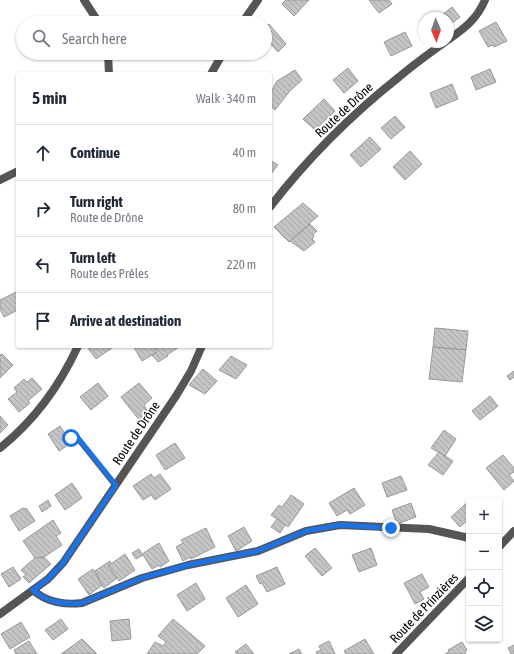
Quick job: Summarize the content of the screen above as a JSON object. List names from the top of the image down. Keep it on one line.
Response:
{"streets":{"street":["Route de Drône","Route de Prinzières"]},"north":"bottom","page":{"search":"Search here","heading":["5 min","Walk · 340 m"],"list":[["Continue","40 m"],["Turn right","Route de Drône","80 m"],["Turn left","Route des Prêles","220 m"],"Arrive at destination"],"map_buttons":["+","−"]}}
